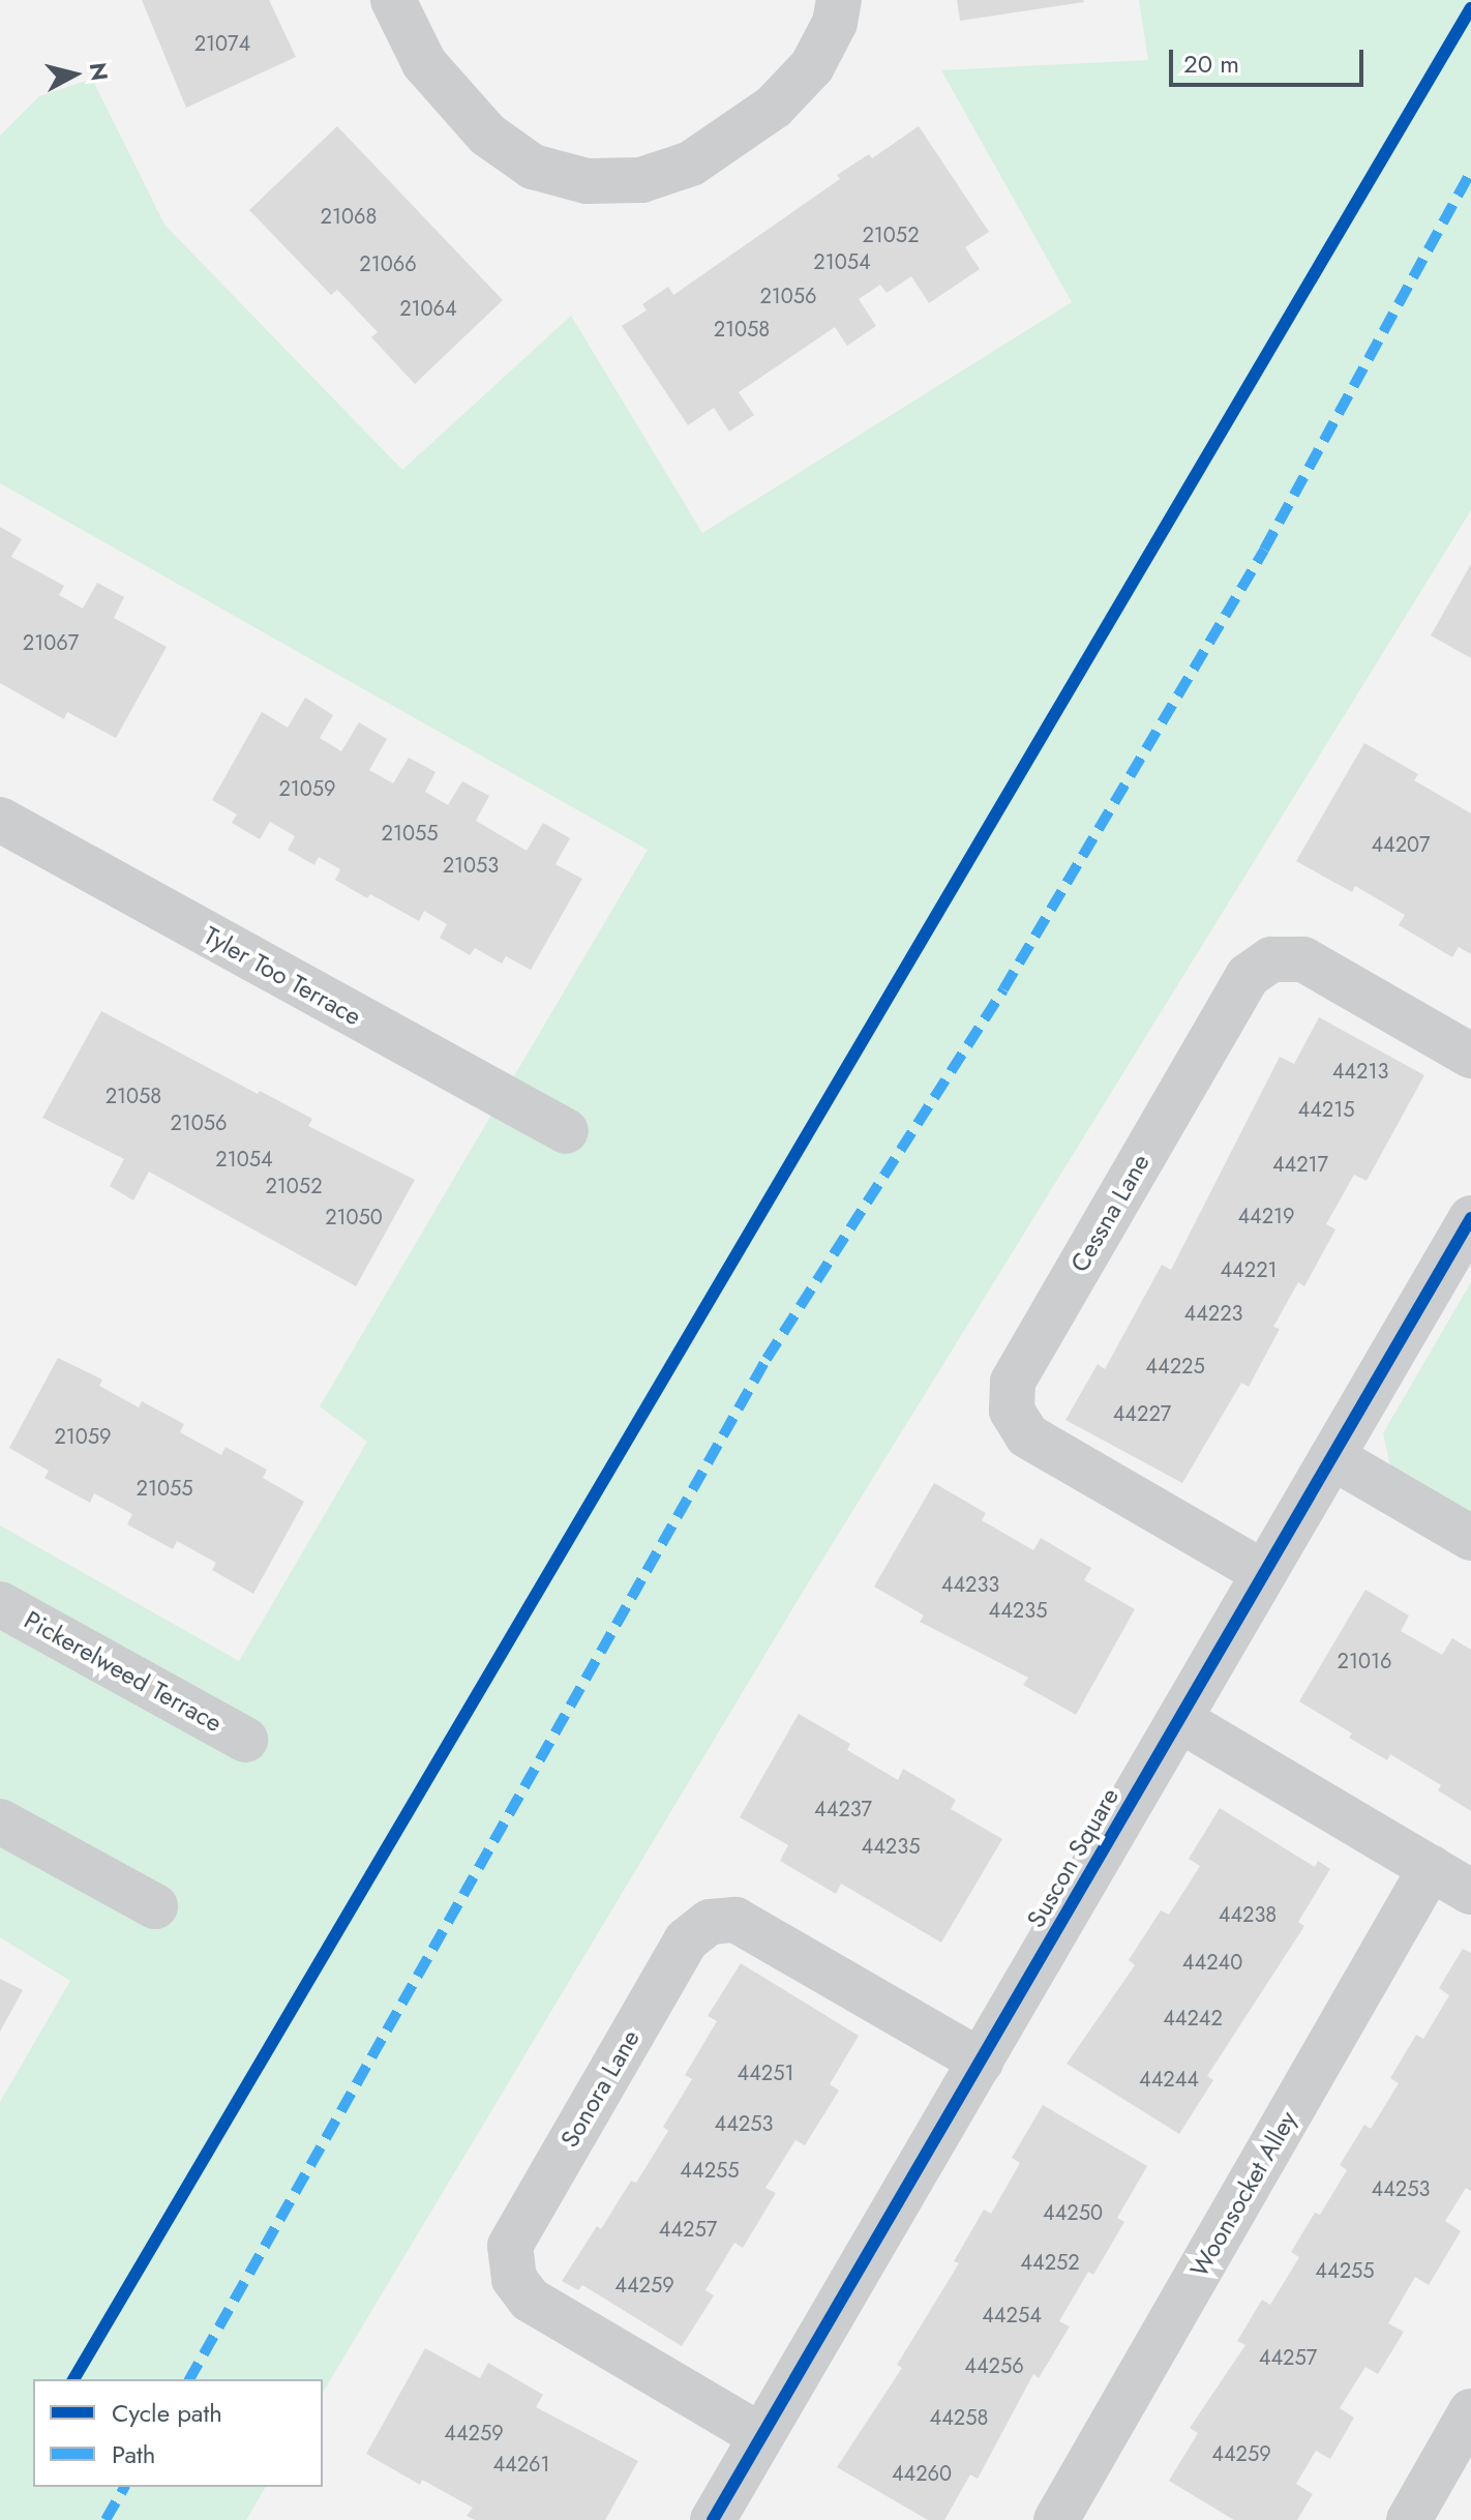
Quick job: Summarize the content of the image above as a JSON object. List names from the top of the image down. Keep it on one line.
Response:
{"streets":{"street":["Tyler Too Terrace","Cessna Lane","Pickerelweed Terrace","Suscon Square","Sonora Lane","Woonsocket Alley"]},"crossings":[["Cessna Lane","Suscon Square"],["Suscon Square","Sonora Lane"]],"house_numbers":["21074","21068","21052","21054","21066","21056","21064","21058","21067","21059","21055","44207","21053","44213","21058","44215","21056","21054","44217","21052","44219","21050","44221","44223","44225","44227","21059","21055","44233","44235","21016","44237","44235","44238","44240","44242","44251","44244","44253","44255","44253","44250","44257","44252","44255","44259","44254","44257","44256","44258","44259","44259","44261","44260"],"legend":["Cycle path","Path"],"scale_bar":"20 m","north":"right"}
